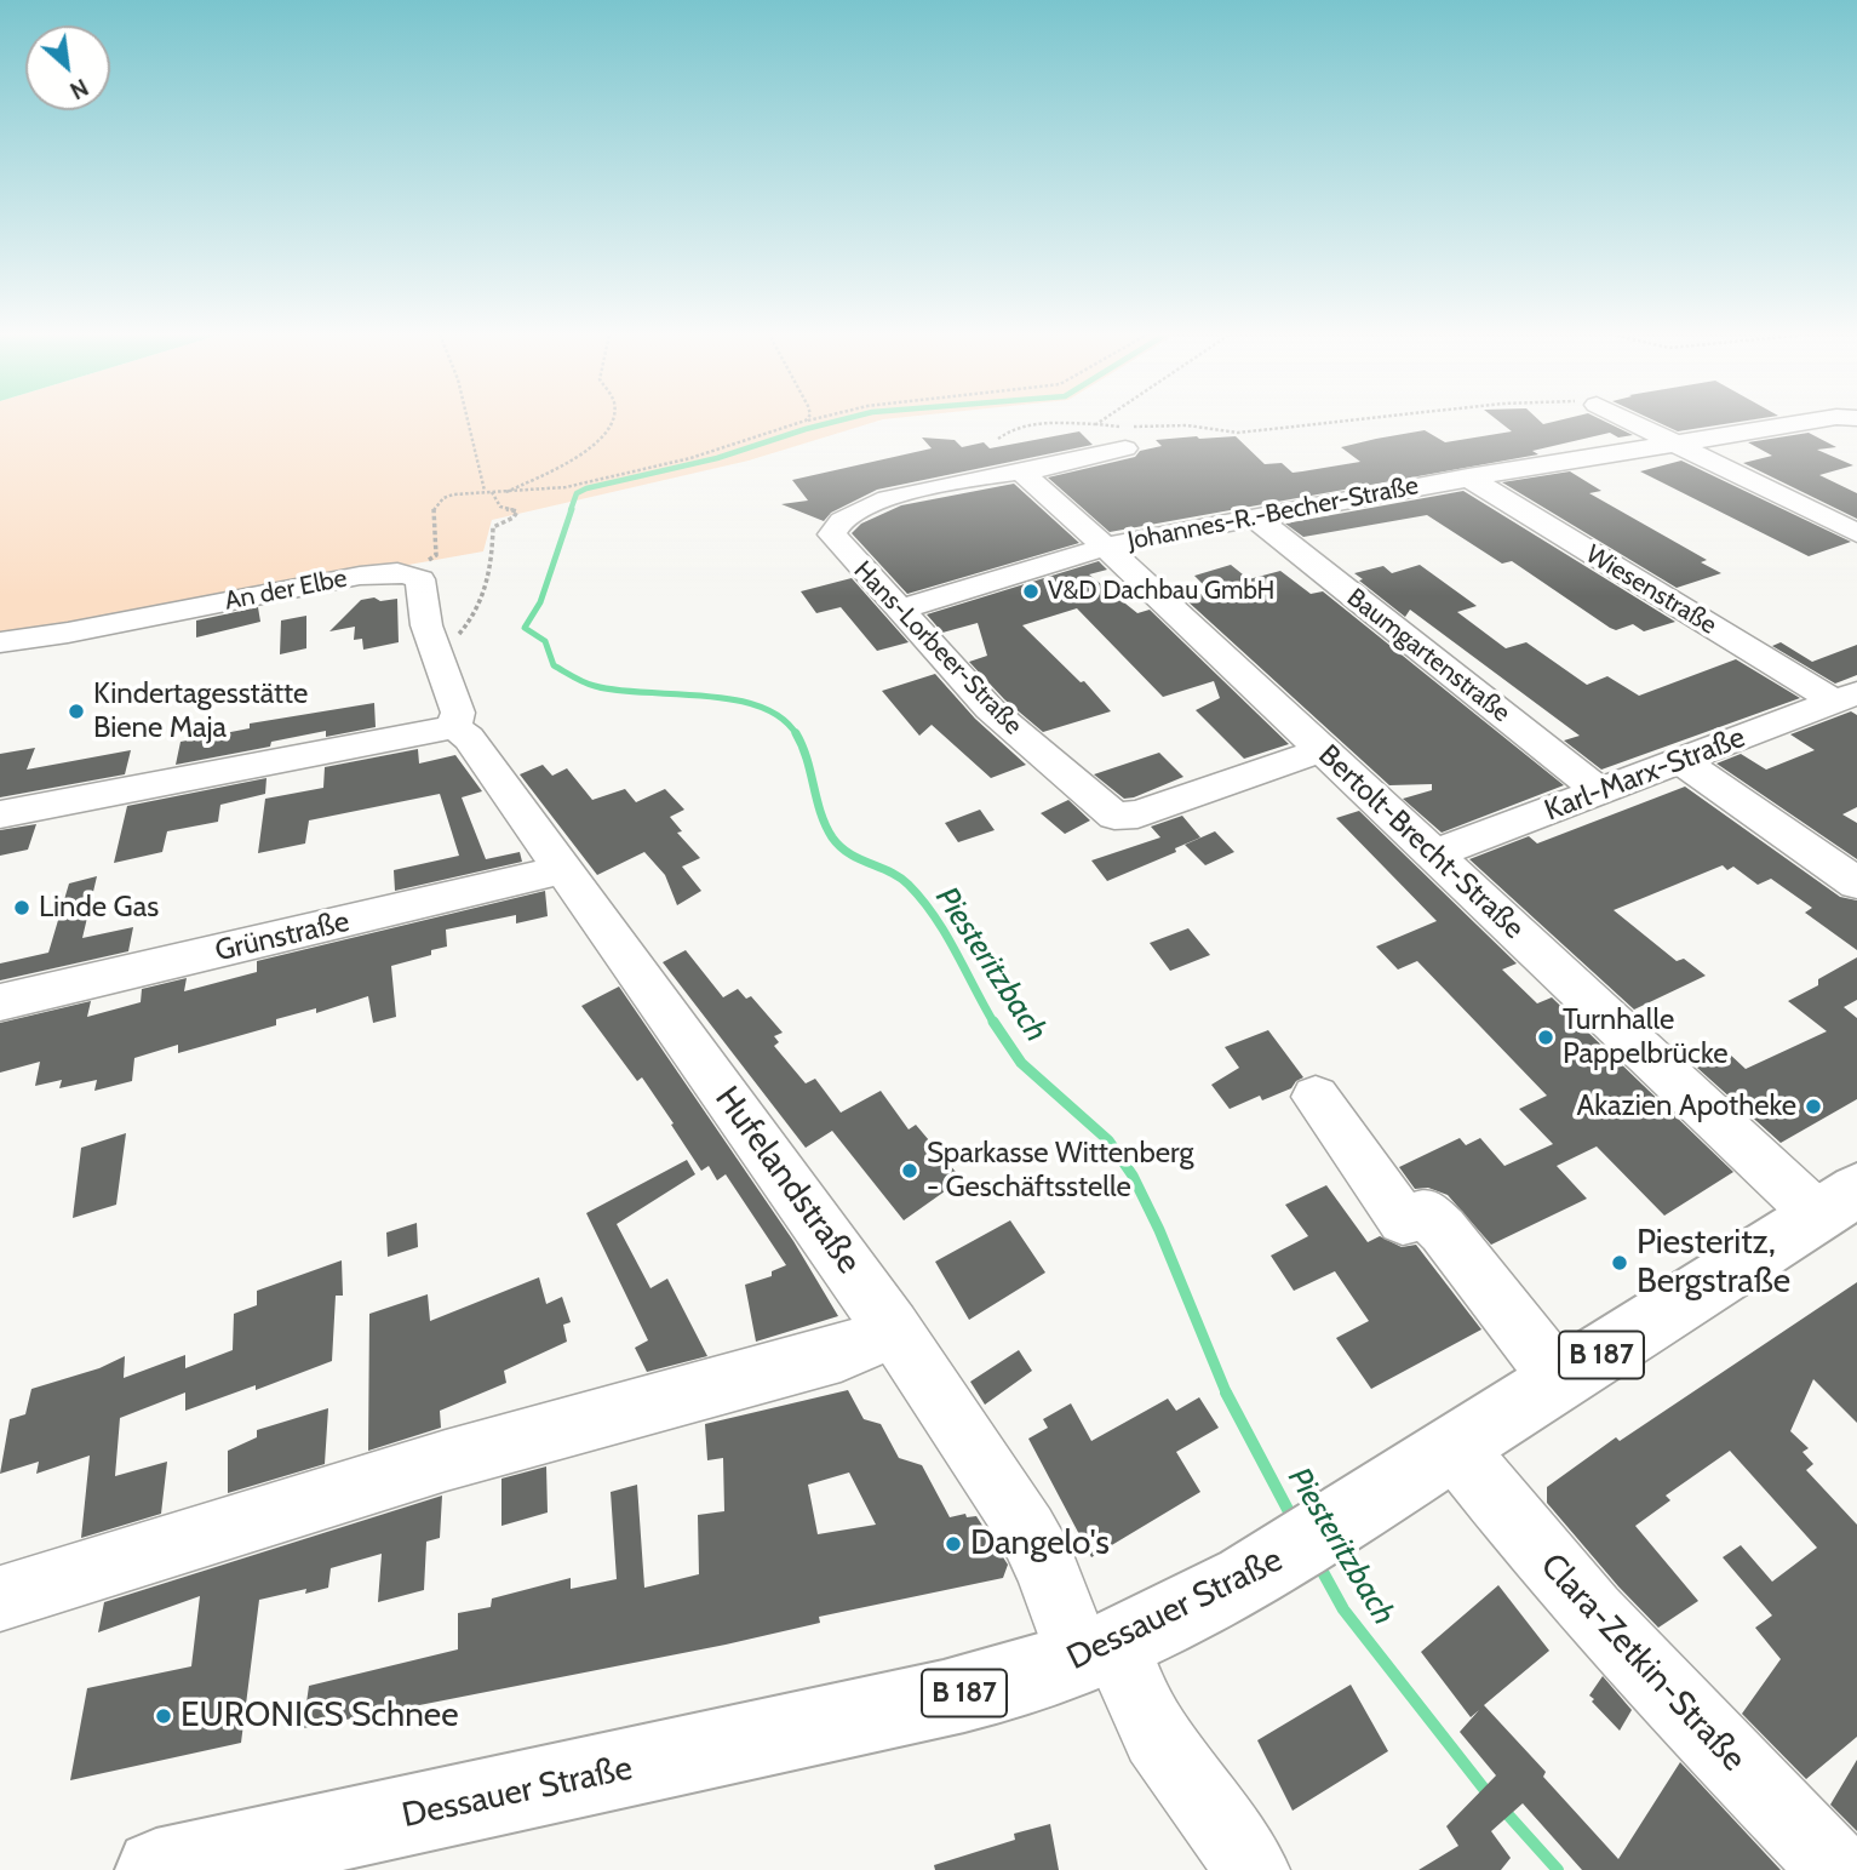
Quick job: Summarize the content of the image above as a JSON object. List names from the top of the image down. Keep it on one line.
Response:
{"streets":{"main road":["B 187","Dessauer Straße"],"street":["Johannes-R.-Becher-Straße","An der Elbe","Wiesenstraße","Hans-Lorbeer-Straße","Baumgartenstraße","Karl-Marx-Straße","Bertolt-Brecht-Straße","Grünstraße","Hufelandstraße","Clara-Zetkin-Straße"]},"crossings":[["Johannes-R.-Becher-Straße","Wiesenstraße"],["Johannes-R.-Becher-Straße","Hans-Lorbeer-Straße"],["Johannes-R.-Becher-Straße","Baumgartenstraße"],["Johannes-R.-Becher-Straße","Bertolt-Brecht-Straße"],["An der Elbe","Hufelandstraße"],["Wiesenstraße","Karl-Marx-Straße"],["Hans-Lorbeer-Straße","Bertolt-Brecht-Straße"],["Baumgartenstraße","Karl-Marx-Straße"],["Karl-Marx-Straße","Bertolt-Brecht-Straße"],["Bertolt-Brecht-Straße","Dessauer Straße"],["Grünstraße","Hufelandstraße"],["Hufelandstraße","Dessauer Straße"],["Dessauer Straße","Clara-Zetkin-Straße"]],"water":["Piesteritzbach"],"places":["V&D Dachbau GmbH","Kindertagesstätte Biene Maja","Linde Gas","Turnhalle Pappelbrücke","Akazien Apotheke","Sparkasse Wittenberg - Geschäftsstelle","Piesteritz, Bergstraße","Dangelo's","EURONICS Schnee"],"north":"bottom right"}
